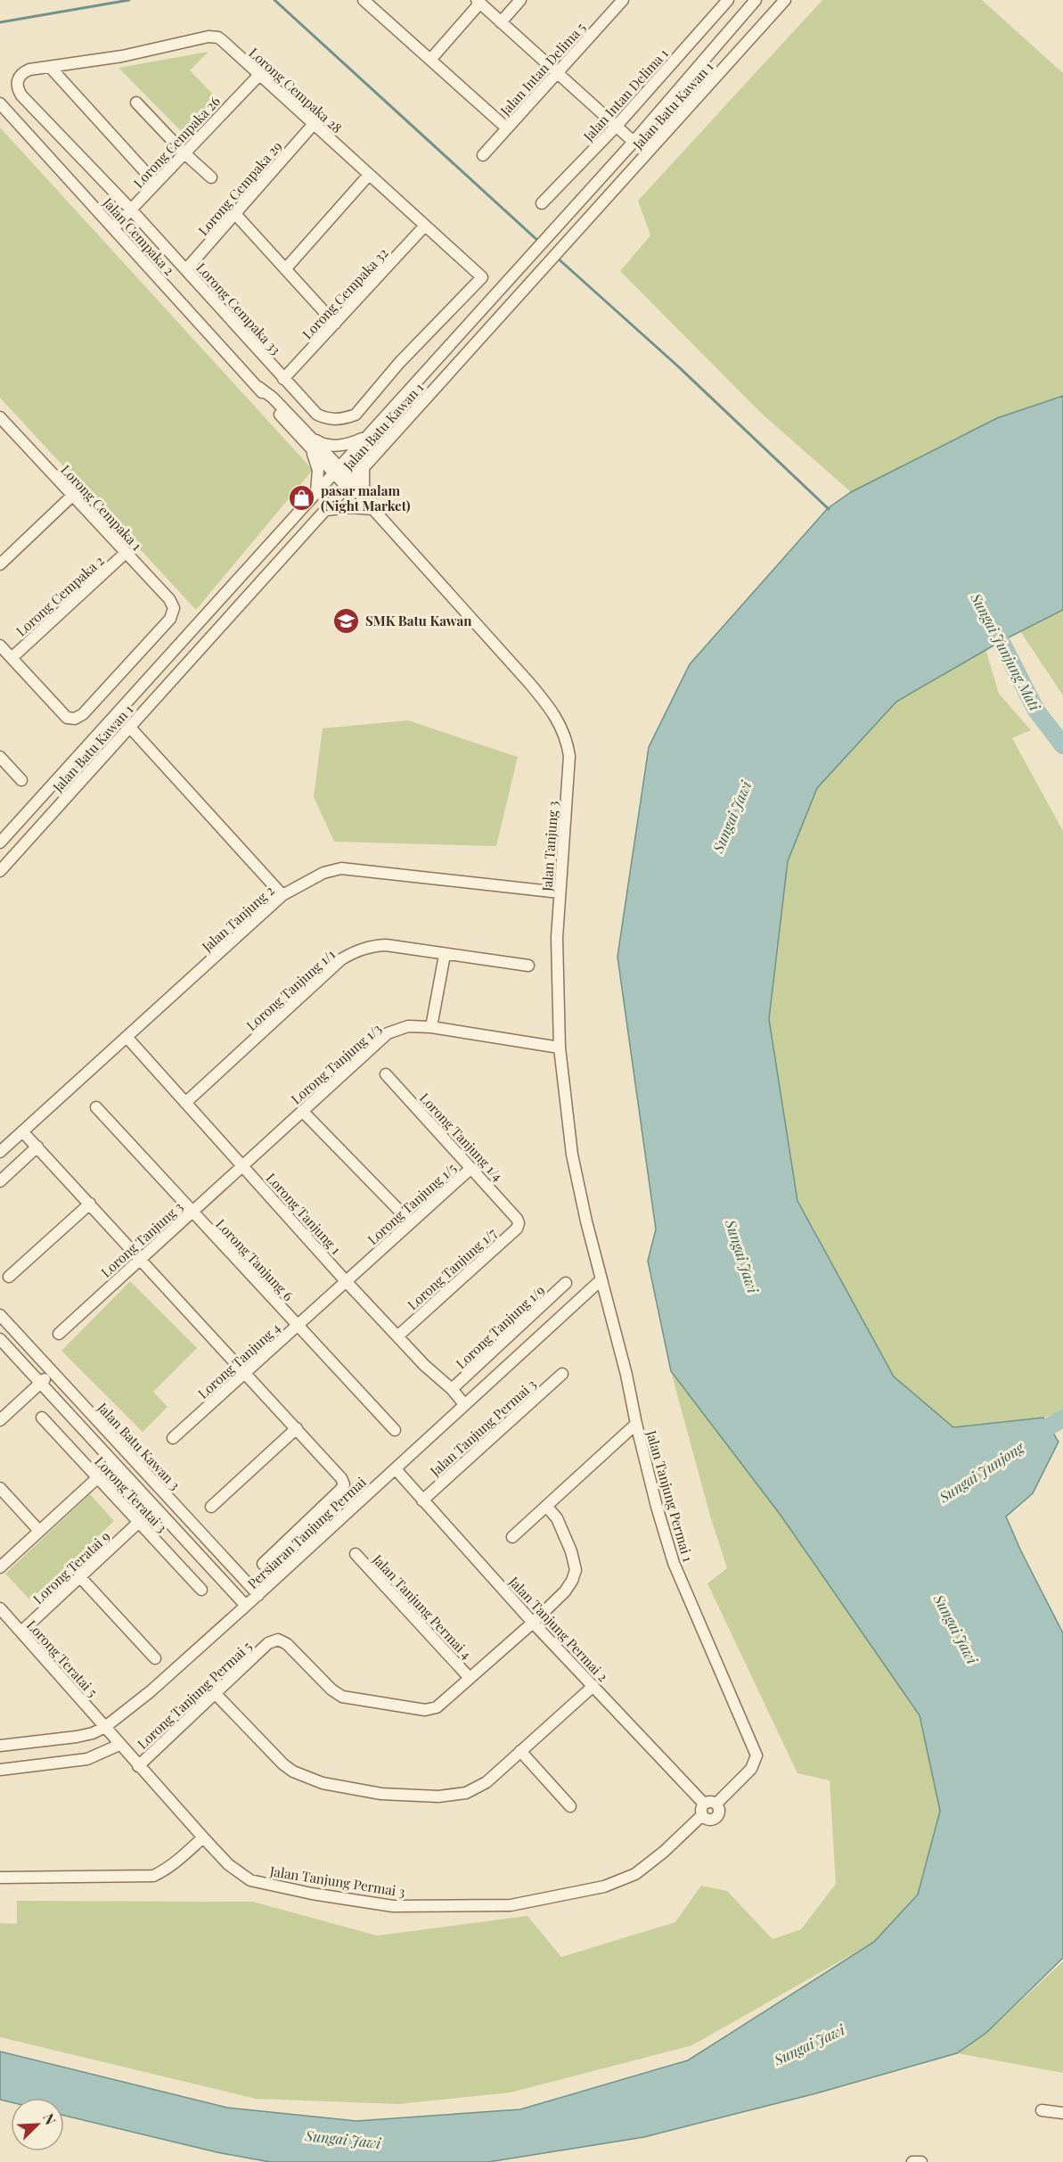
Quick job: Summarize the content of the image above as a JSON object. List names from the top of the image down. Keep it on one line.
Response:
{"streets":{"street":["Jalan Intan Delima 5","Lorong Cempaka 28","Jalan Intan Delima 1","Jalan Batu Kawan 1","Lorong Cempaka 26","Lorong Cempaka 29","Jalan Cempaka 2","Lorong Cempaka 32","Lorong Cempaka 33","Lorong Cempaka 1","Lorong Cempaka 2","Jalan Tanjung 3","Jalan Tanjung 2","Lorong Tanjung 1/1","Lorong Tanjung 1/3","Lorong Tanjung 1/4","Lorong Tanjung 1/5","Lorong Tanjung 1","Lorong Tanjung 3","Lorong Tanjung 6","Lorong Tanjung 1/7","Lorong Tanjung 1/9","Lorong Tanjung 4","Jalan Tanjung Permai 3","Jalan Batu Kawan 3","Lorong Teratai 3","Jalan Tanjung Permai 1","Persiaran Tanjung Permai","Lorong Teratai 9","Jalan Tanjung Permai 4","Jalan Tanjung Permai 2","Lorong Teratai 5","Lorong Tanjung Permai 5"]},"crossings":[["Lorong Cempaka 28","Lorong Cempaka 26"],["Lorong Cempaka 28","Lorong Cempaka 29"],["Lorong Cempaka 28","Lorong Cempaka 32"],["Lorong Cempaka 28","Lorong Cempaka 33"],["Jalan Batu Kawan 1","Jalan Cempaka 2"],["Jalan Batu Kawan 1","Jalan Tanjung 3"],["Lorong Cempaka 26","Jalan Cempaka 2"],["Lorong Cempaka 26","Lorong Cempaka 33"],["Lorong Cempaka 29","Lorong Cempaka 33"],["Jalan Cempaka 2","Jalan Tanjung 3"],["Lorong Cempaka 32","Lorong Cempaka 33"],["Lorong Cempaka 1","Lorong Cempaka 2"],["Jalan Tanjung 3","Jalan Tanjung 2"],["Jalan Tanjung 3","Lorong Tanjung 1/3"],["Jalan Tanjung 3","Jalan Tanjung Permai 1"],["Jalan Tanjung 3","Persiaran Tanjung Permai"],["Jalan Tanjung 2","Lorong Tanjung 1"],["Lorong Tanjung 1/1","Lorong Tanjung 1"],["Lorong Tanjung 1/3","Lorong Tanjung 1"],["Lorong Tanjung 1/3","Lorong Tanjung 3"],["Lorong Tanjung 1/4","Lorong Tanjung 1/5"],["Lorong Tanjung 1/4","Lorong Tanjung 1/7"],["Lorong Tanjung 1/5","Lorong Tanjung 1"],["Lorong Tanjung 1/5","Lorong Tanjung 4"],["Lorong Tanjung 1","Lorong Tanjung 3"],["Lorong Tanjung 1","Lorong Tanjung 1/7"],["Lorong Tanjung 1","Lorong Tanjung 1/9"],["Lorong Tanjung 1","Lorong Tanjung 4"],["Lorong Tanjung 1","Persiaran Tanjung Permai"],["Lorong Tanjung 3","Lorong Tanjung 6"],["Lorong Tanjung 6","Lorong Tanjung 4"],["Jalan Tanjung Permai 3","Jalan Tanjung Permai 1"],["Jalan Tanjung Permai 3","Persiaran Tanjung Permai"],["Jalan Tanjung Permai 3","Jalan Tanjung Permai 2"],["Jalan Tanjung Permai 3","Lorong Teratai 5"],["Jalan Tanjung Permai 3","Lorong Tanjung Permai 5"],["Jalan Batu Kawan 3","Persiaran Tanjung Permai"],["Lorong Teratai 3","Lorong Teratai 9"],["Jalan Tanjung Permai 1","Persiaran Tanjung Permai"],["Jalan Tanjung Permai 1","Jalan Tanjung Permai 2"],["Persiaran Tanjung Permai","Jalan Tanjung Permai 2"],["Persiaran Tanjung Permai","Lorong Teratai 5"],["Lorong Teratai 9","Lorong Teratai 5"],["Jalan Tanjung Permai 4","Lorong Tanjung Permai 5"],["Jalan Tanjung Permai 2","Lorong Tanjung Permai 5"]],"water":["Sungai Junjung Mati","Sungai Jawi","Sungai Junjong"],"places":{"shop":["pasar malam (Night Market)"],"school or university":["SMK Batu Kawan"]},"north":"top right"}
